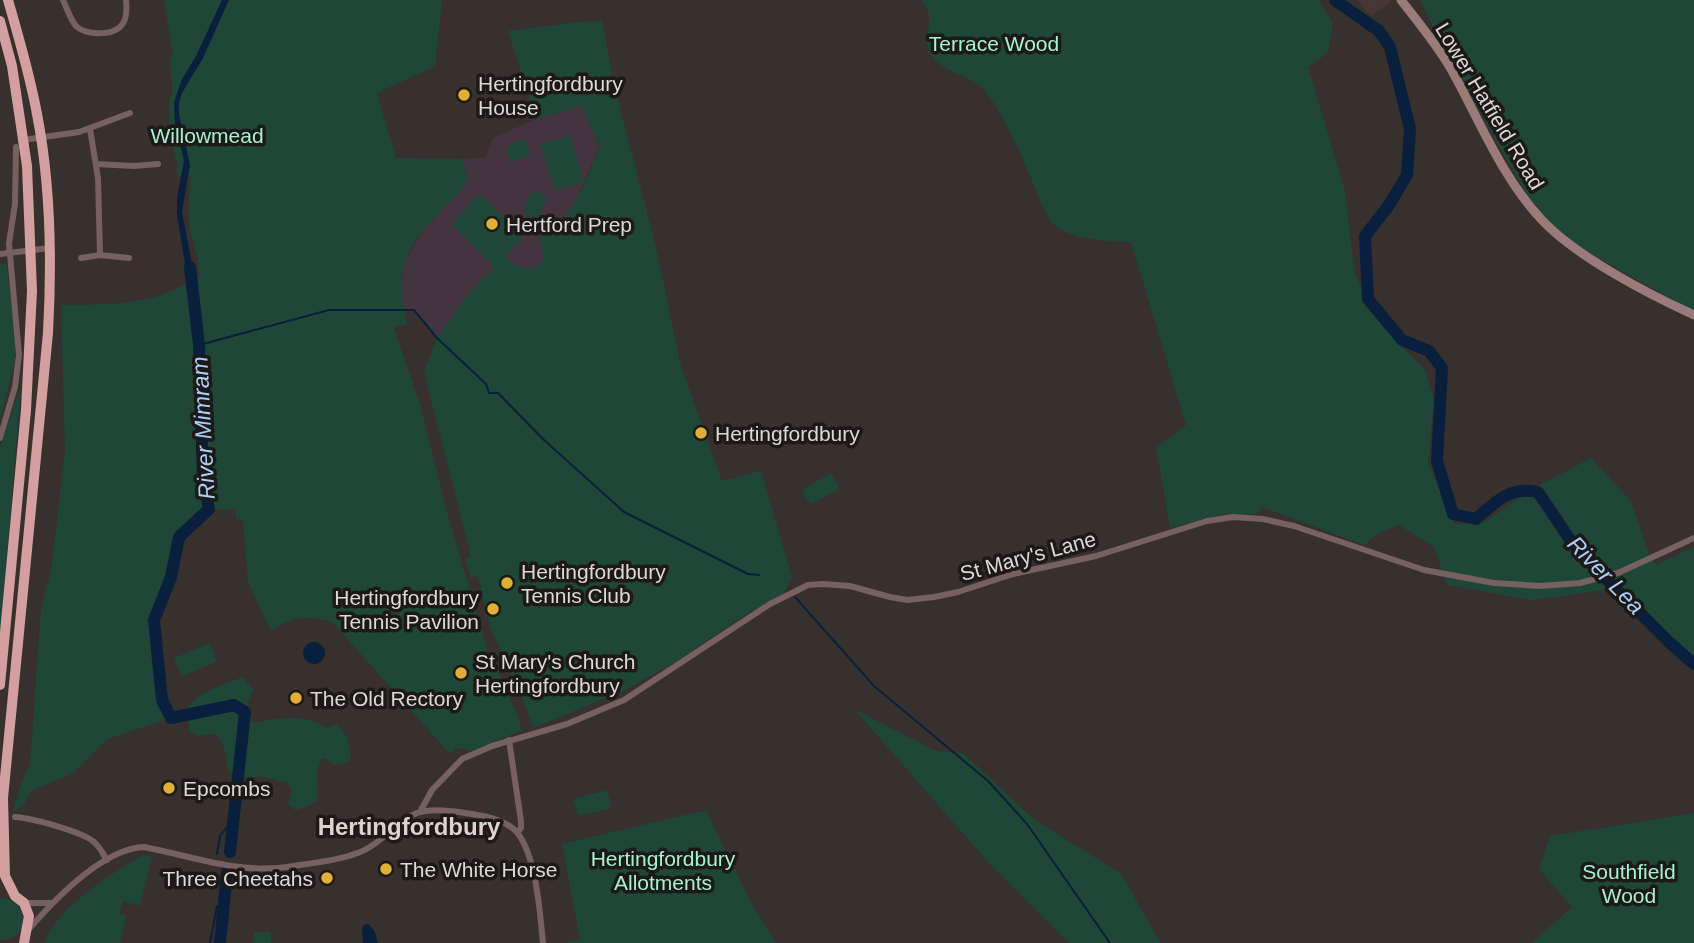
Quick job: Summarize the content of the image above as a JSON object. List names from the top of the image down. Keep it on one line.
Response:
{"streets":{"main road":["Lower Hatfield Road"],"street":["St Mary's Lane"]},"districts":["Hertingfordbury"],"water":["River Mimram","River Lea"],"parks":["Terrace Wood","Willowmead","Hertingfordbury Allotments","Southfield Wood"],"places":["Hertingfordbury House","Hertford Prep","Hertingfordbury","Hertingfordbury Tennis Club","Hertingfordbury Tennis Pavilion","St Mary's Church Hertingfordbury","The Old Rectory","Epcombs","The White Horse","Three Cheetahs"]}
